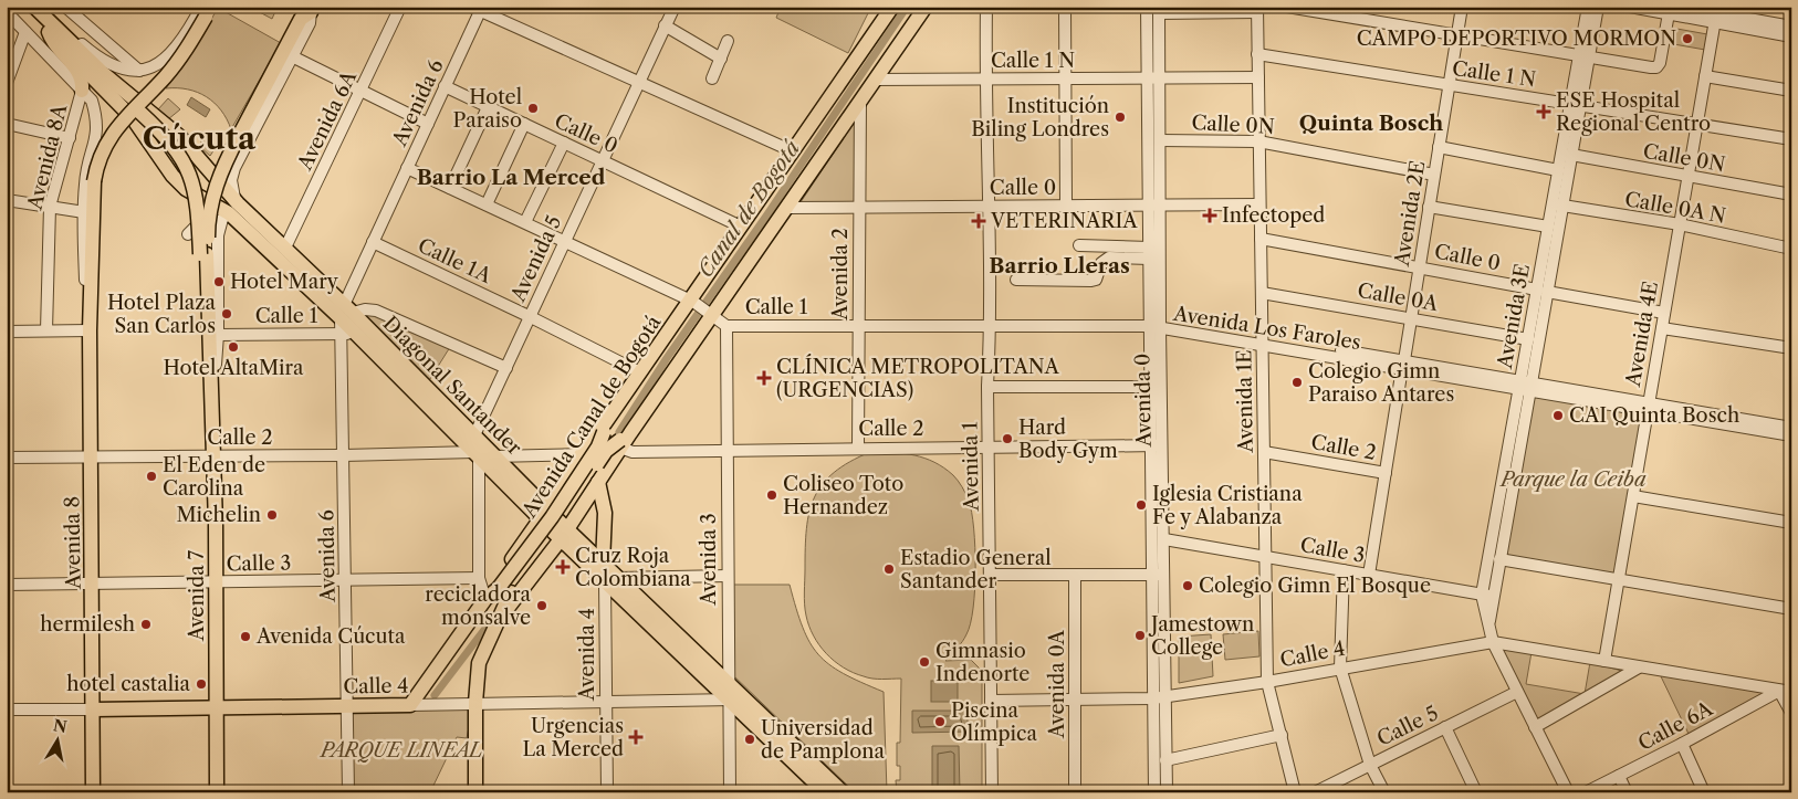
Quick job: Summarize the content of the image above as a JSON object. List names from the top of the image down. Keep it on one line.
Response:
{"streets":{"main road":["Diagonal Santander","Avenida Canal de Bogotá","Avenida 8","Avenida 7","Calle 4"],"street":["Calle 1 N","Avenida 6","Avenida 6A","Calle 0N","Calle 0","Avenida 8A","Calle 0A N","Avenida 2E","Avenida 5","Calle 1A","Avenida 2","Calle 0A","Calle 1","Avenida 3E","Avenida Los Faroles","Avenida 4E","Avenida 0","Avenida 1E","Calle 2","Avenida 1","Calle 3","Avenida 3","Avenida 4","Avenida 0A","Calle 5","Calle 6A"]},"crossings":[["Calle 1 N","Avenida 2E"],["Calle 1 N","Avenida 3E"],["Calle 1 N","Avenida 4E"],["Calle 1 N","Avenida 0"],["Calle 1 N","Avenida 1E"],["Calle 1 N","Avenida Canal de Bogotá"],["Calle 1 N","Avenida 1"],["Avenida 6","Calle 0"],["Avenida 6","Calle 1A"],["Avenida 6","Calle 1"],["Avenida 6","Diagonal Santander"],["Avenida 6","Calle 2"],["Avenida 6","Calle 3"],["Avenida 6","Calle 4"],["Avenida 6A","Diagonal Santander"],["Calle 0N","Avenida 2E"],["Calle 0N","Avenida 3E"],["Calle 0N","Avenida 4E"],["Calle 0N","Avenida 0"],["Calle 0N","Avenida 1E"],["Calle 0","Avenida 2E"],["Calle 0","Avenida 5"],["Calle 0","Avenida 2"],["Calle 0","Avenida 3E"],["Calle 0","Avenida 4E"],["Calle 0","Avenida 0"],["Calle 0","Avenida 1E"],["Calle 0","Avenida Canal de Bogotá"],["Calle 0","Avenida 1"],["Avenida 8A","Avenida 8"],["Calle 0A N","Avenida 3E"],["Calle 0A N","Avenida 4E"],["Avenida 2E","Calle 0A"],["Avenida 2E","Avenida Los Faroles"],["Avenida 2E","Calle 2"],["Avenida 2E","Calle 3"],["Avenida 5","Calle 1A"],["Avenida 5","Calle 1"],["Avenida 5","Diagonal Santander"],["Calle 1A","Avenida Canal de Bogotá"],["Avenida 2","Calle 1"],["Avenida 2","Avenida Canal de Bogotá"],["Avenida 2","Calle 2"],["Calle 0A","Avenida 3E"],["Calle 0A","Avenida 1E"],["Calle 1","Avenida Los Faroles"],["Calle 1","Diagonal Santander"],["Calle 1","Avenida 0"],["Calle 1","Avenida Canal de Bogotá"],["Calle 1","Avenida 1"],["Calle 1","Avenida 3"],["Calle 1","Avenida 7"],["Avenida 3E","Avenida Los Faroles"],["Avenida 3E","Calle 3"],["Avenida 3E","Calle 4"],["Avenida Los Faroles","Avenida 4E"],["Avenida Los Faroles","Avenida 0"],["Avenida Los Faroles","Avenida 1E"],["Avenida 4E","Calle 4"],["Diagonal Santander","Calle 2"],["Diagonal Santander","Avenida 3"],["Diagonal Santander","Avenida 7"],["Diagonal Santander","Avenida 4"],["Diagonal Santander","Calle 4"],["Avenida 0","Calle 2"],["Avenida 0","Calle 3"],["Avenida 0","Calle 4"],["Avenida 1E","Calle 2"],["Avenida 1E","Calle 3"],["Avenida 1E","Calle 4"],["Avenida Canal de Bogotá","Calle 2"],["Avenida Canal de Bogotá","Calle 4"],["Calle 2","Avenida 1"],["Calle 2","Avenida 8"],["Calle 2","Avenida 3"],["Calle 2","Avenida 7"],["Avenida 1","Calle 4"],["Avenida 8","Calle 3"],["Avenida 8","Calle 4"],["Calle 3","Avenida 7"],["Avenida 3","Calle 4"],["Avenida 7","Calle 4"],["Avenida 4","Calle 4"],["Calle 4","Avenida 0A"],["Calle 4","Calle 6A"]],"districts":["Quinta Bosch","Cúcuta","Barrio La Merced","Barrio Lleras"],"water":["Canal de Bogotá"],"parks":["Parque la Ceiba","PARQUE LINEAL"],"places":{"other":["CAMPO DEPORTIVO MORMON","Hotel Paraiso","Institución Biling Londres","Hotel Mary","Hotel Plaza San Carlos","Hotel AltaMira","Colegio Gimn Paraiso Antares","CAI Quinta Bosch","Hard Body Gym","El Eden de Carolina","Coliseo Toto Hernandez","Iglesia Cristiana Fe y Alabanza","Michelin","Estadio General Santander","Colegio Gimn El Bosque","recicladora monsalve","hermilesh","Jamestown College","Avenida Cúcuta","Gimnasio Indenorte","hotel castalia","Piscina Olímpica","Universidad de Pamplona"],"health":["ESE Hospital Regional Centro","Infectoped","VETERINARIA","CLÍNICA METROPOLITANA (URGENCIAS)","Cruz Roja Colombiana","Urgencias La Merced"]},"north":"top"}
